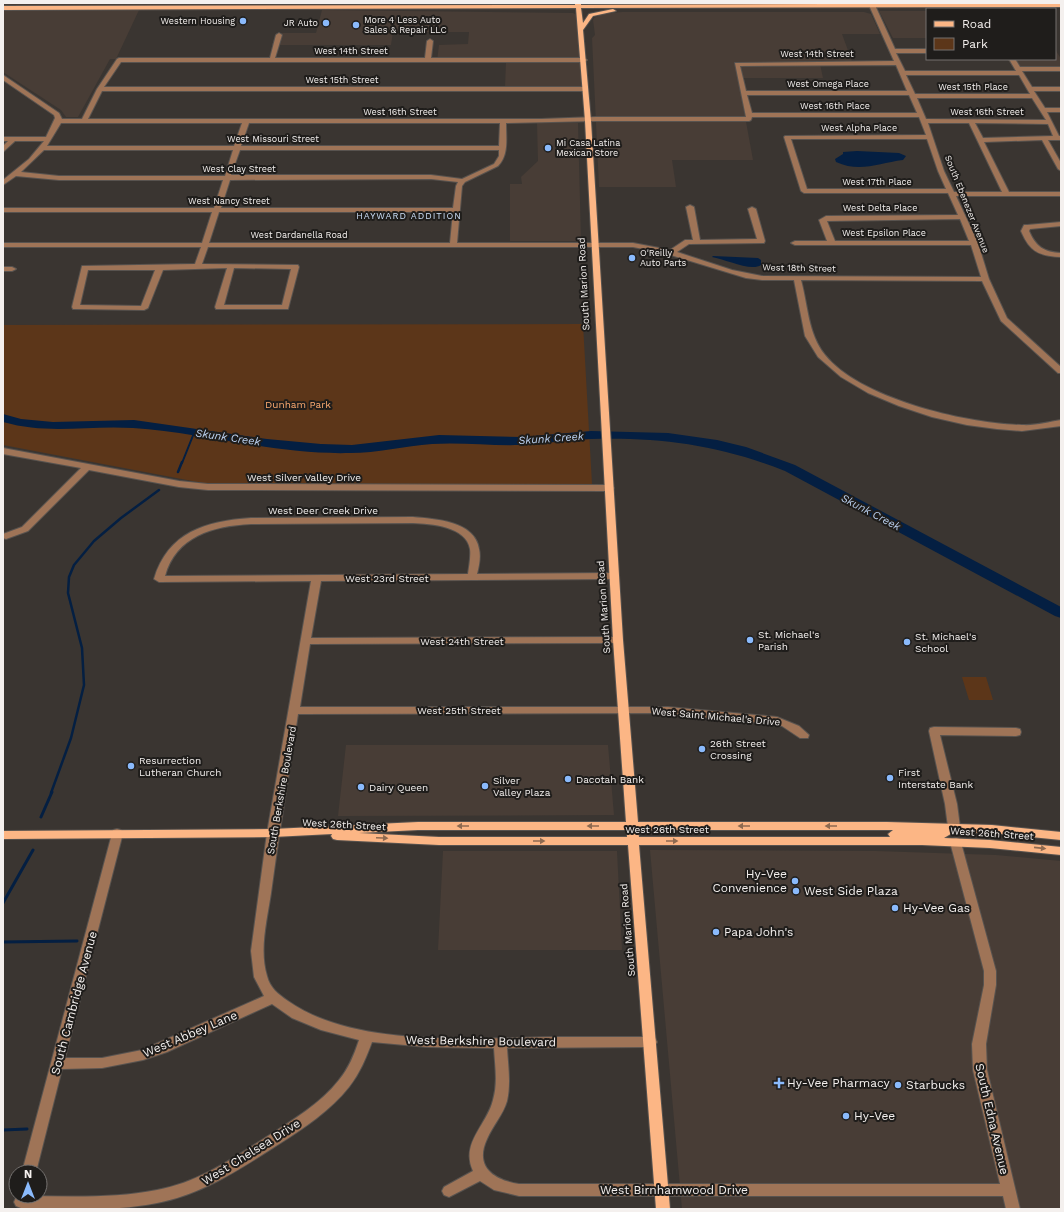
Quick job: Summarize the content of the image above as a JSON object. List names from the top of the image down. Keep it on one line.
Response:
{"streets":{"main road":["South Marion Road","West 26th Street"],"street":["West 14th Street","West 15th Street","West Omega Place","West 15th Place","West 16th Place","West 16th Street","West Alpha Place","West Missouri Street","West Clay Street","West 17th Place","West Nancy Street","South Ebenezer Avenue","West Delta Place","West Epsilon Place","West Dardanella Road","West 18th Street","West Silver Valley Drive","West Deer Creek Drive","West 23rd Street","West 24th Street","West 25th Street","West Saint Michael's Drive","South Berkshire Boulevard","South Cambridge Avenue","West Abbey Lane","West Berkshire Boulevard","South Edna Avenue","West Chelsea Drive","West Birnhamwood Drive"]},"crossings":[["West 14th Street","West 15th Street"],["West 14th Street","West Omega Place"],["West 14th Street","South Ebenezer Avenue"],["West 14th Street","South Marion Road"],["West 15th Street","South Marion Road"],["West Omega Place","West 15th Place"],["West Omega Place","South Ebenezer Avenue"],["West 15th Place","South Ebenezer Avenue"],["West 16th Place","West 16th Street"],["West 16th Place","South Ebenezer Avenue"],["West 16th Street","South Ebenezer Avenue"],["West 16th Street","South Marion Road"],["West Alpha Place","West 17th Place"],["West Alpha Place","South Ebenezer Avenue"],["West 17th Place","South Ebenezer Avenue"],["South Ebenezer Avenue","West Delta Place"],["South Ebenezer Avenue","West Epsilon Place"],["South Ebenezer Avenue","West 18th Street"],["West Delta Place","West Epsilon Place"],["West Dardanella Road","West 18th Street"],["West Dardanella Road","South Marion Road"],["West 18th Street","South Marion Road"],["South Marion Road","West Silver Valley Drive"],["South Marion Road","West 23rd Street"],["South Marion Road","West 24th Street"],["South Marion Road","West 25th Street"],["South Marion Road","West Saint Michael's Drive"],["South Marion Road","West 26th Street"],["South Marion Road","West Berkshire Boulevard"],["South Marion Road","West Birnhamwood Drive"],["West Deer Creek Drive","West 23rd Street"],["West 23rd Street","South Berkshire Boulevard"],["West 24th Street","South Berkshire Boulevard"],["West 25th Street","West Saint Michael's Drive"],["West 25th Street","South Berkshire Boulevard"],["South Berkshire Boulevard","West 26th Street"],["South Berkshire Boulevard","West Abbey Lane"],["South Berkshire Boulevard","West Berkshire Boulevard"],["West 26th Street","South Cambridge Avenue"],["West 26th Street","South Edna Avenue"],["South Cambridge Avenue","West Abbey Lane"],["West Abbey Lane","West Berkshire Boulevard"],["West Berkshire Boulevard","West Chelsea Drive"],["South Edna Avenue","West Birnhamwood Drive"]],"districts":["HAYWARD ADDITION"],"water":["Skunk Creek"],"parks":["Dunham Park"],"places":{"other":["Western Housing","JR Auto","More 4 Less Auto Sales & Repair LLC","Mi Casa Latina Mexican Store","O'Reilly Auto Parts","St. Michael's Parish","St. Michael's School","26th Street Crossing","Resurrection Lutheran Church","First Interstate Bank","Dacotah Bank","Silver Valley Plaza","Dairy Queen","Hy-Vee Convenience","West Side Plaza","Hy-Vee Gas","Papa John's","Starbucks","Hy-Vee"],"health":["Hy-Vee Pharmacy"]},"legend":["Road","Park"],"north":"top"}
